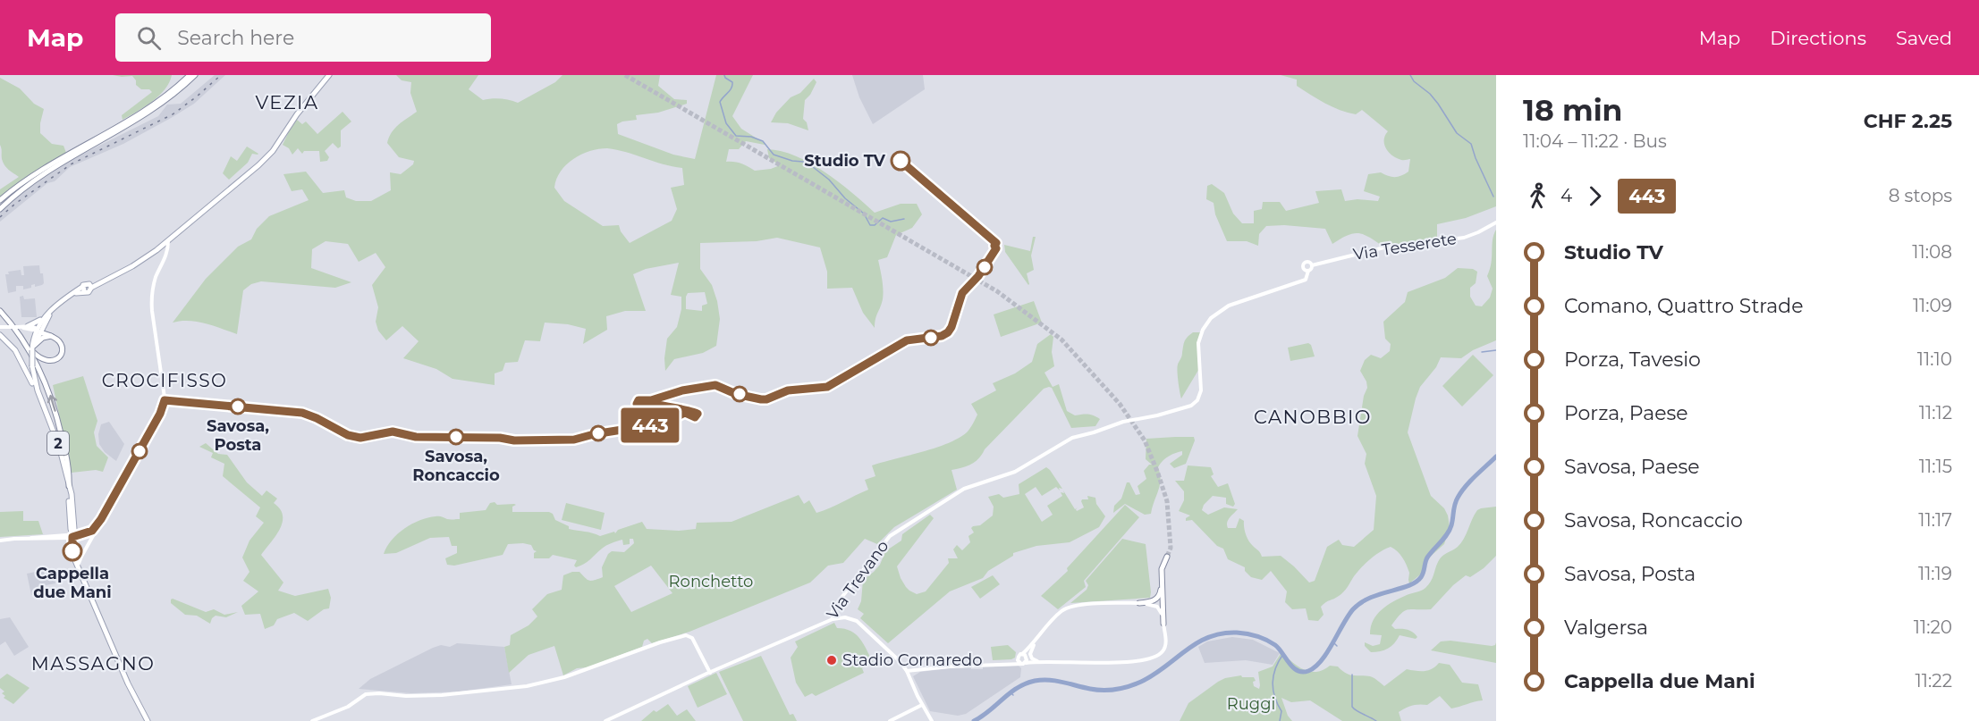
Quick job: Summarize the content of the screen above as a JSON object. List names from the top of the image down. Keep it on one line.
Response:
{"streets":{"main road":["Via Tesserete","2","Via Trevano"]},"crossings":[["Via Tesserete","Via Trevano"]],"districts":["VEZIA","CROCIFISSO","CANOBBIO","MASSAGNO"],"parks":["Ronchetto","Ruggi"],"places":["Studio TV","Savosa, Posta","Savosa, Roncaccio","Cappella due Mani","Stadio Cornaredo"],"lines":["bus line 443"],"page":{"header":"Map","search":"Search here","nav":["Map","Directions","Saved"],"on_map":"443","heading":["18 min","11:04 – 11:22 · Bus","CHF 2.25"],"legs":["4","443","8 stops"],"list":[{"name":"Studio TV","value":"11:08"},{"name":"Comano, Quattro Strade","value":"11:09"},{"name":"Porza, Tavesio","value":"11:10"},{"name":"Porza, Paese","value":"11:12"},{"name":"Savosa, Paese","value":"11:15"},{"name":"Savosa, Roncaccio","value":"11:17"},{"name":"Savosa, Posta","value":"11:19"},{"name":"Valgersa","value":"11:20"},{"name":"Cappella due Mani","value":"11:22"}]}}
